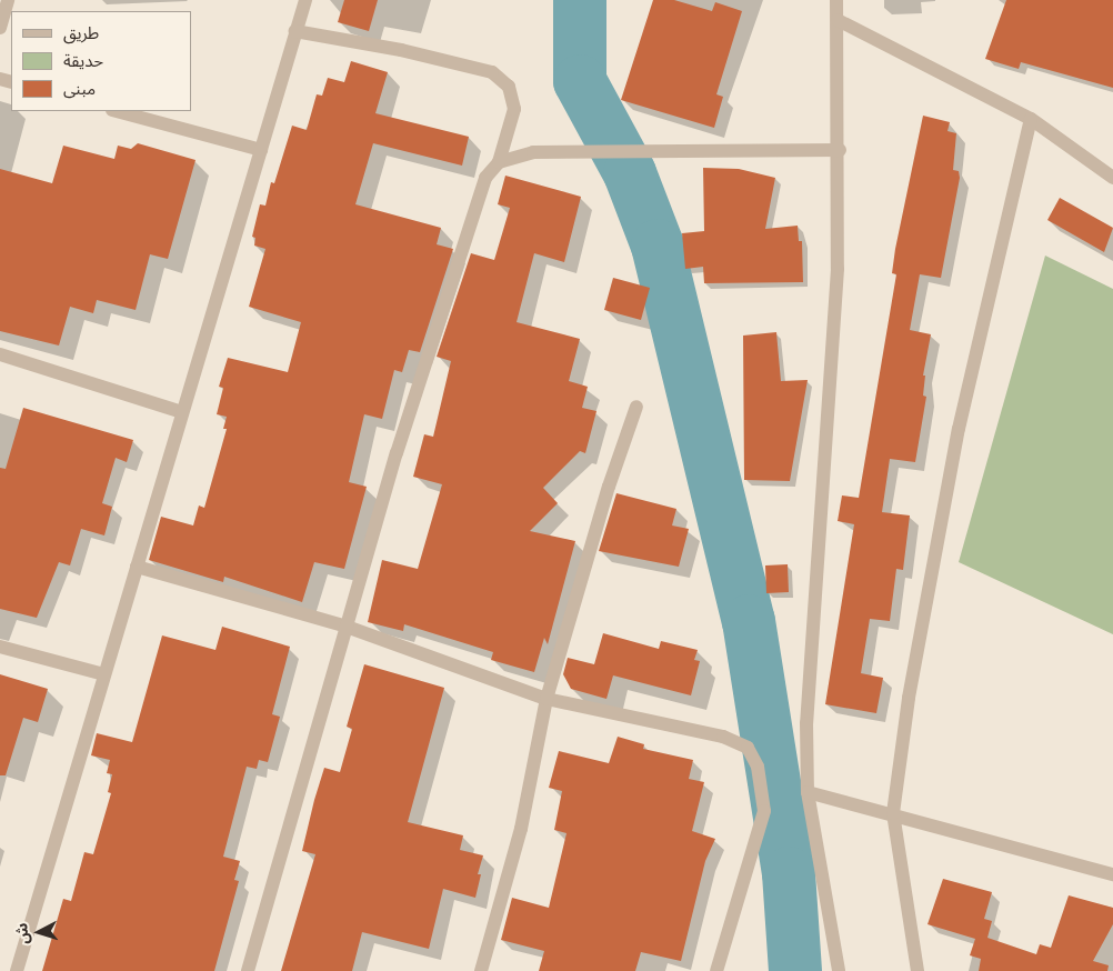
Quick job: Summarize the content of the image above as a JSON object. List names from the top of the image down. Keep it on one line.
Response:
{"legend":["طريق","حديقة","مبنى"],"north":"left"}
